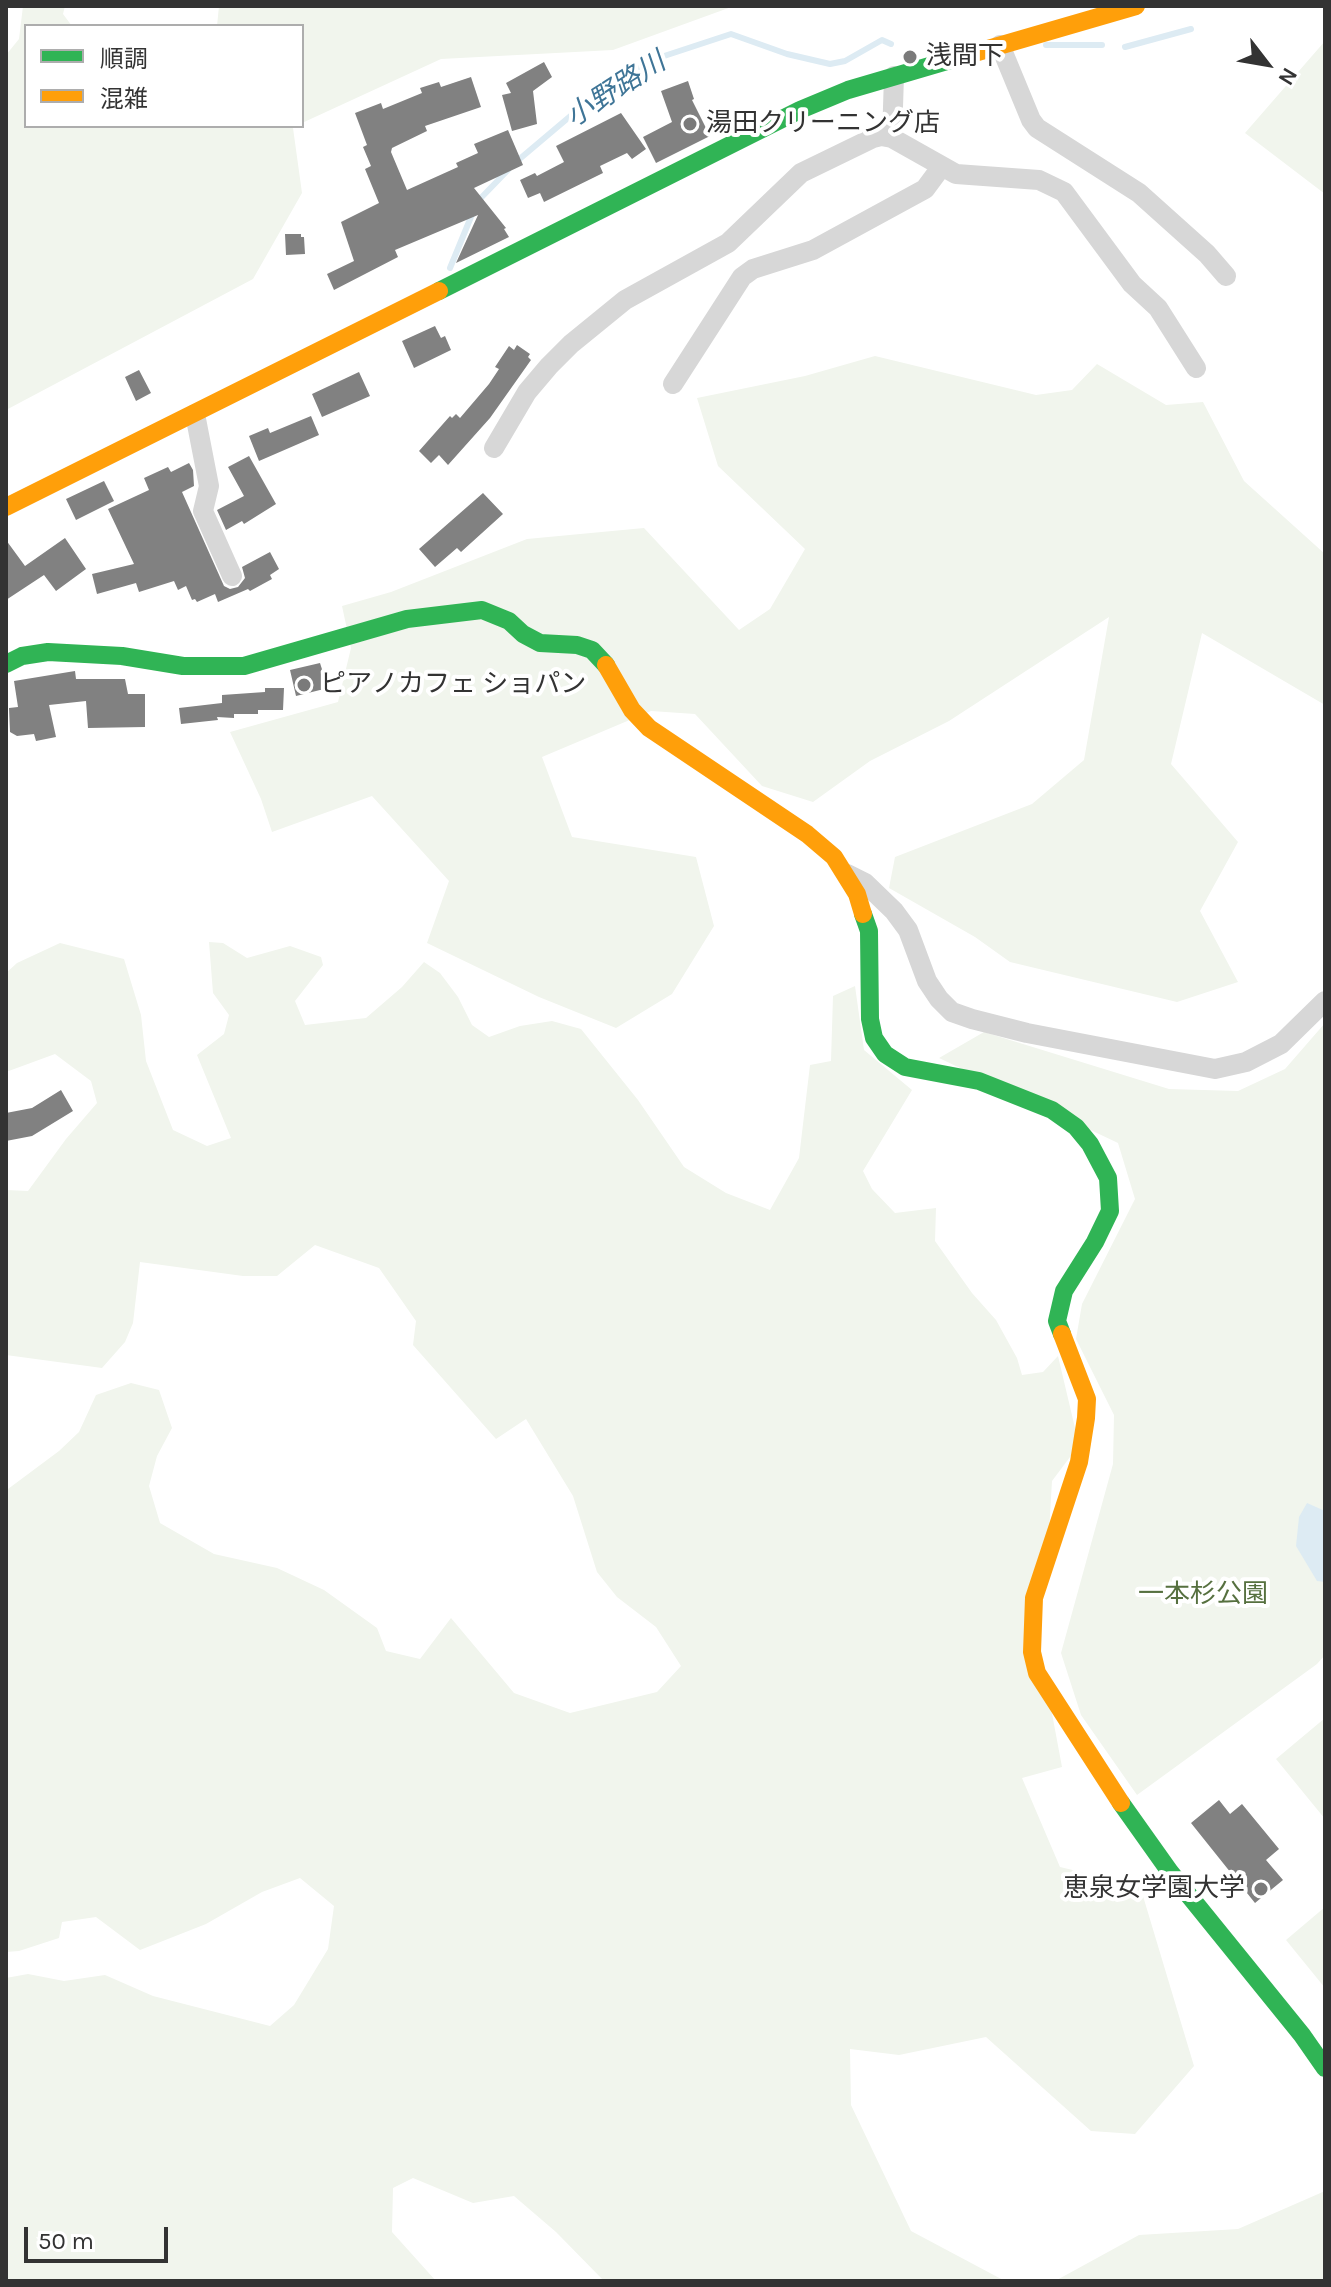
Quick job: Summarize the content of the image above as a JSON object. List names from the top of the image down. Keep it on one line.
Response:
{"water":["小野路川"],"parks":["一本杉公園"],"places":["浅間下","湯田クリーニング店","ピアノカフェ ショパン","恵泉女学園大学"],"legend":["順調","混雑"],"scale_bar":"50 m","north":"bottom right"}
